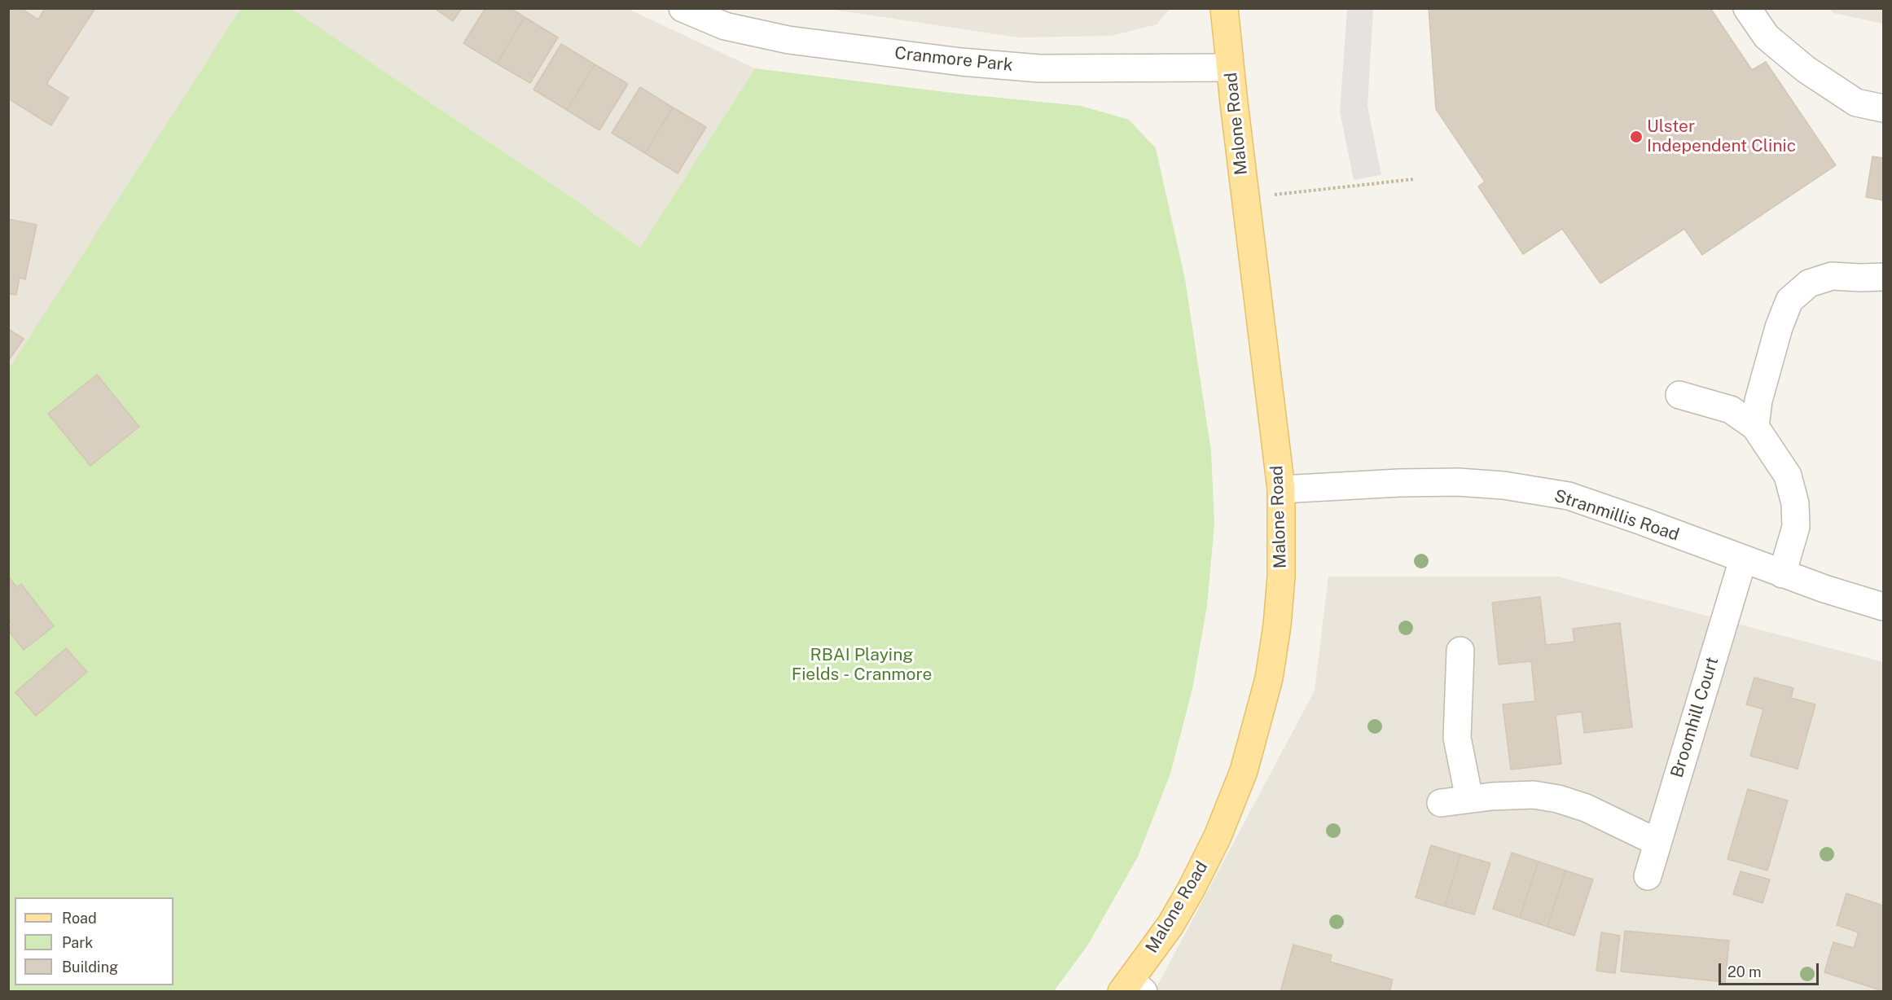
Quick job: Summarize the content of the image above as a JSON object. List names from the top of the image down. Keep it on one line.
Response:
{"streets":{"main road":["Malone Road"],"street":["Cranmore Park","Stranmillis Road","Broomhill Court"]},"crossings":[["Cranmore Park","Malone Road"],["Malone Road","Stranmillis Road"],["Stranmillis Road","Broomhill Court"]],"parks":["RBAI Playing Fields - Cranmore"],"places":["Ulster Independent Clinic"],"legend":["Road","Park","Building"],"scale_bar":"20 m"}
